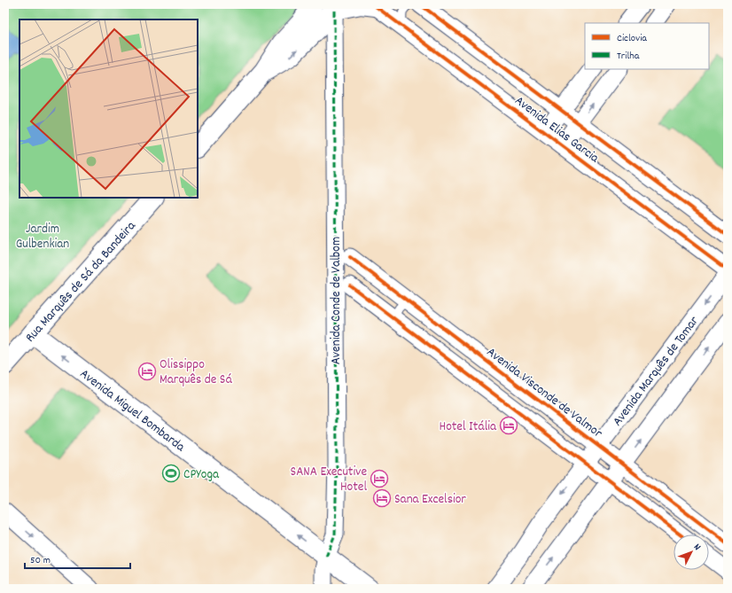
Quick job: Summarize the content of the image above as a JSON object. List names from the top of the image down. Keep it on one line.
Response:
{"streets":{"main road":["Rua Marquês de Sá da Bandeira","Avenida Miguel Bombarda"],"street":["Avenida Elias Garcia","Avenida Conde de Valbom","Avenida Marquês de Tomar","Avenida Visconde de Valmor"]},"crossings":[["Rua Marquês de Sá da Bandeira","Avenida Miguel Bombarda"],["Avenida Conde de Valbom","Avenida Miguel Bombarda"],["Avenida Marquês de Tomar","Avenida Visconde de Valmor"]],"one_way":["Avenida Miguel Bombarda"],"parks":["Jardim Gulbenkian"],"places":{"hotel":["Olissippo Marquês de Sá","Hotel Itália","SANA Executive Hotel","Sana Excelsior"],"sports":["CPYoga"]},"legend":["Ciclovia","Trilha"],"scale_bar":"50 m","north":"top right"}
